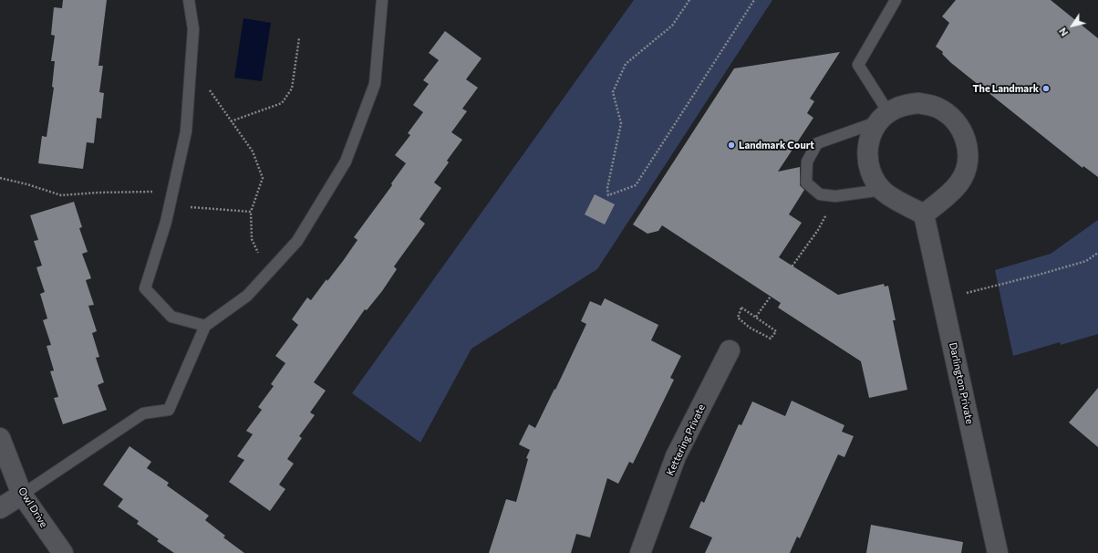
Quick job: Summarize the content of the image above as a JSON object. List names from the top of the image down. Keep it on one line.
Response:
{"streets":{"street":["Darlington Private","Kettering Private","Owl Drive"]},"places":["The Landmark","Landmark Court"],"north":"bottom left"}
